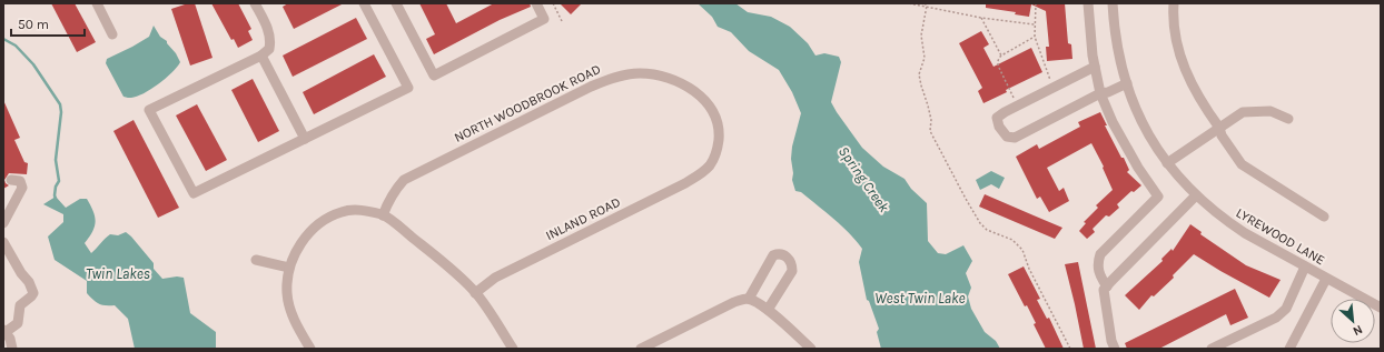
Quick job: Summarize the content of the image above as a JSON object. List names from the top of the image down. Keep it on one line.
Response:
{"streets":{"street":["NORTH WOODBROOK ROAD","INLAND ROAD","LYREWOOD LANE"]},"crossings":[["NORTH WOODBROOK ROAD","INLAND ROAD"]],"water":["Spring Creek","Twin Lakes","West Twin Lake"],"scale_bar":"50 m","north":"bottom right"}
